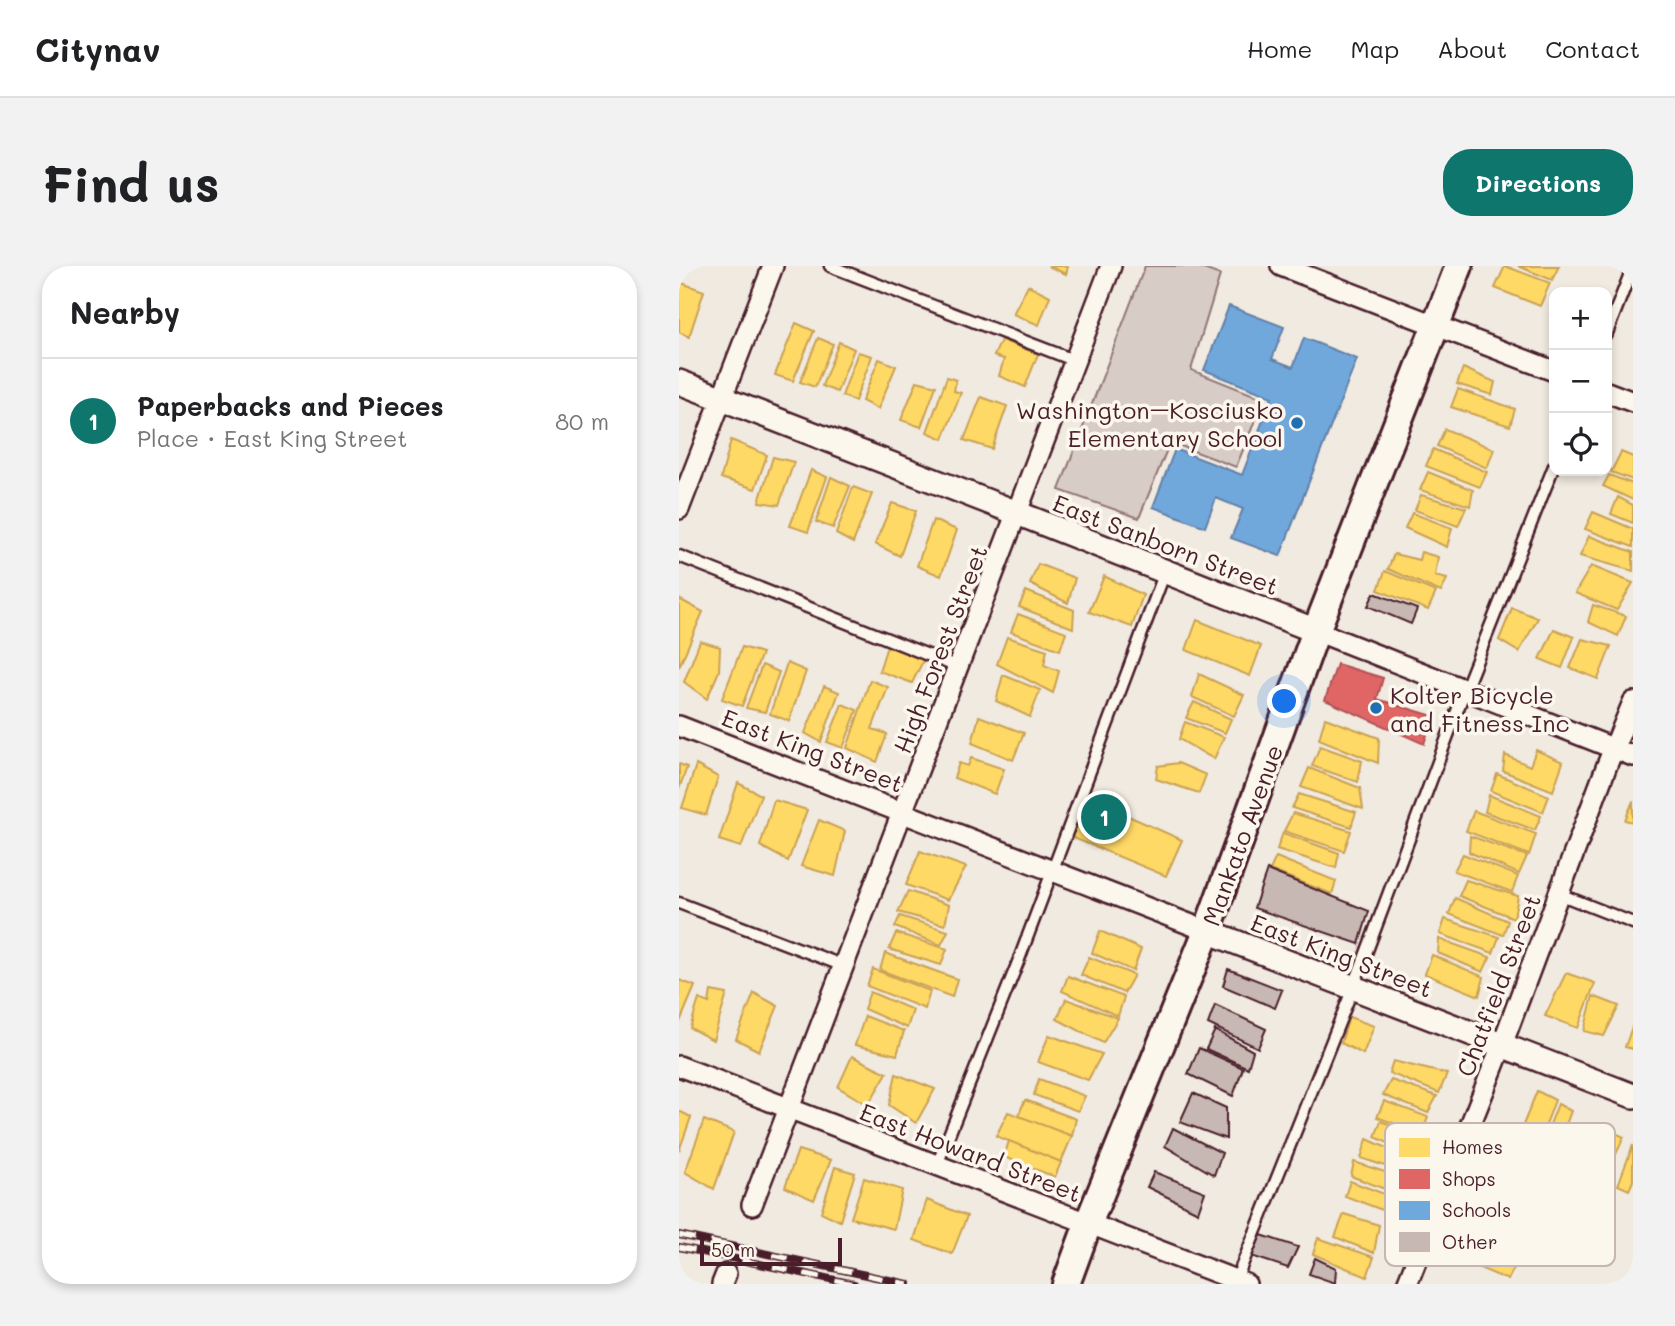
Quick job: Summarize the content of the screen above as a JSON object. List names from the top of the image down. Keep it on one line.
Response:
{"streets":{"main road":["Mankato Avenue"],"street":["East Sanborn Street","High Forest Street","East King Street","Chatfield Street","East Howard Street"]},"crossings":[["East Sanborn Street","High Forest Street"],["East Sanborn Street","Mankato Avenue"],["East Sanborn Street","Chatfield Street"],["High Forest Street","East King Street"],["High Forest Street","East Howard Street"],["East King Street","Mankato Avenue"],["East King Street","Chatfield Street"],["Mankato Avenue","East Howard Street"]],"places":["Washington–Kosciusko Elementary School","Kolter Bicycle and Fitness Inc"],"legend":["Homes","Shops","Schools","Other"],"scale_bar":"50 m","page":{"header":"Citynav","nav":["Home","Map","About","Contact"],"buttons":"Directions","title":"Find us","heading":"Nearby","map_buttons":["+","−"],"list":[{"mark":"1","name":"Paperbacks and Pieces","note":"Place · East King Street","value":"80 m"}],"pins":"1","scale":"50 m"}}
